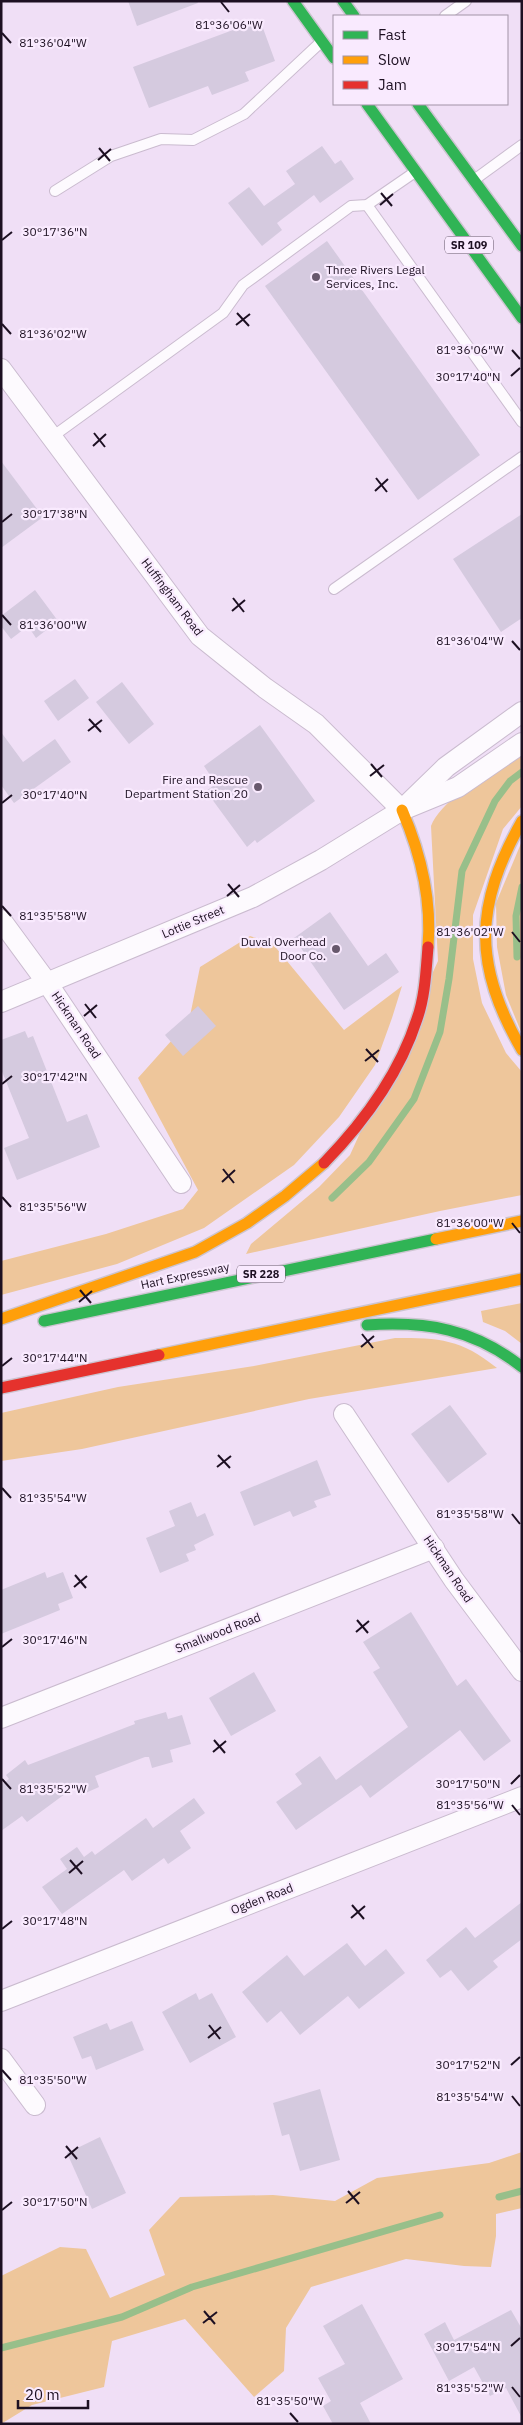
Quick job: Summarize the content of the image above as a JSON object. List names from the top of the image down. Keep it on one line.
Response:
{"streets":{"main road":["SR 109","SR 228","Hart Expressway"],"street":["Huffingham Road","Lottie Street","Hickman Road","Smallwood Road","Ogden Road"]},"crossings":[["Huffingham Road","Lottie Street"],["Lottie Street","Hickman Road"],["Hickman Road","Smallwood Road"]],"places":["Three Rivers Legal Services, Inc.","Fire and Rescue Department Station 20","Duval Overhead Door Co."],"legend":["Fast","Slow","Jam"],"scale_bar":"20 m","coordinates":["81°36'06\"W","81°36'04\"W","30°17'36\"N","81°36'02\"W","30°17'40\"N","30°17'38\"N","81°36'00\"W","81°35'58\"W","30°17'42\"N","81°35'56\"W","30°17'44\"N","81°35'54\"W","30°17'46\"N","30°17'50\"N","81°35'52\"W","30°17'48\"N","30°17'52\"N","81°35'50\"W","30°17'54\"N"]}
